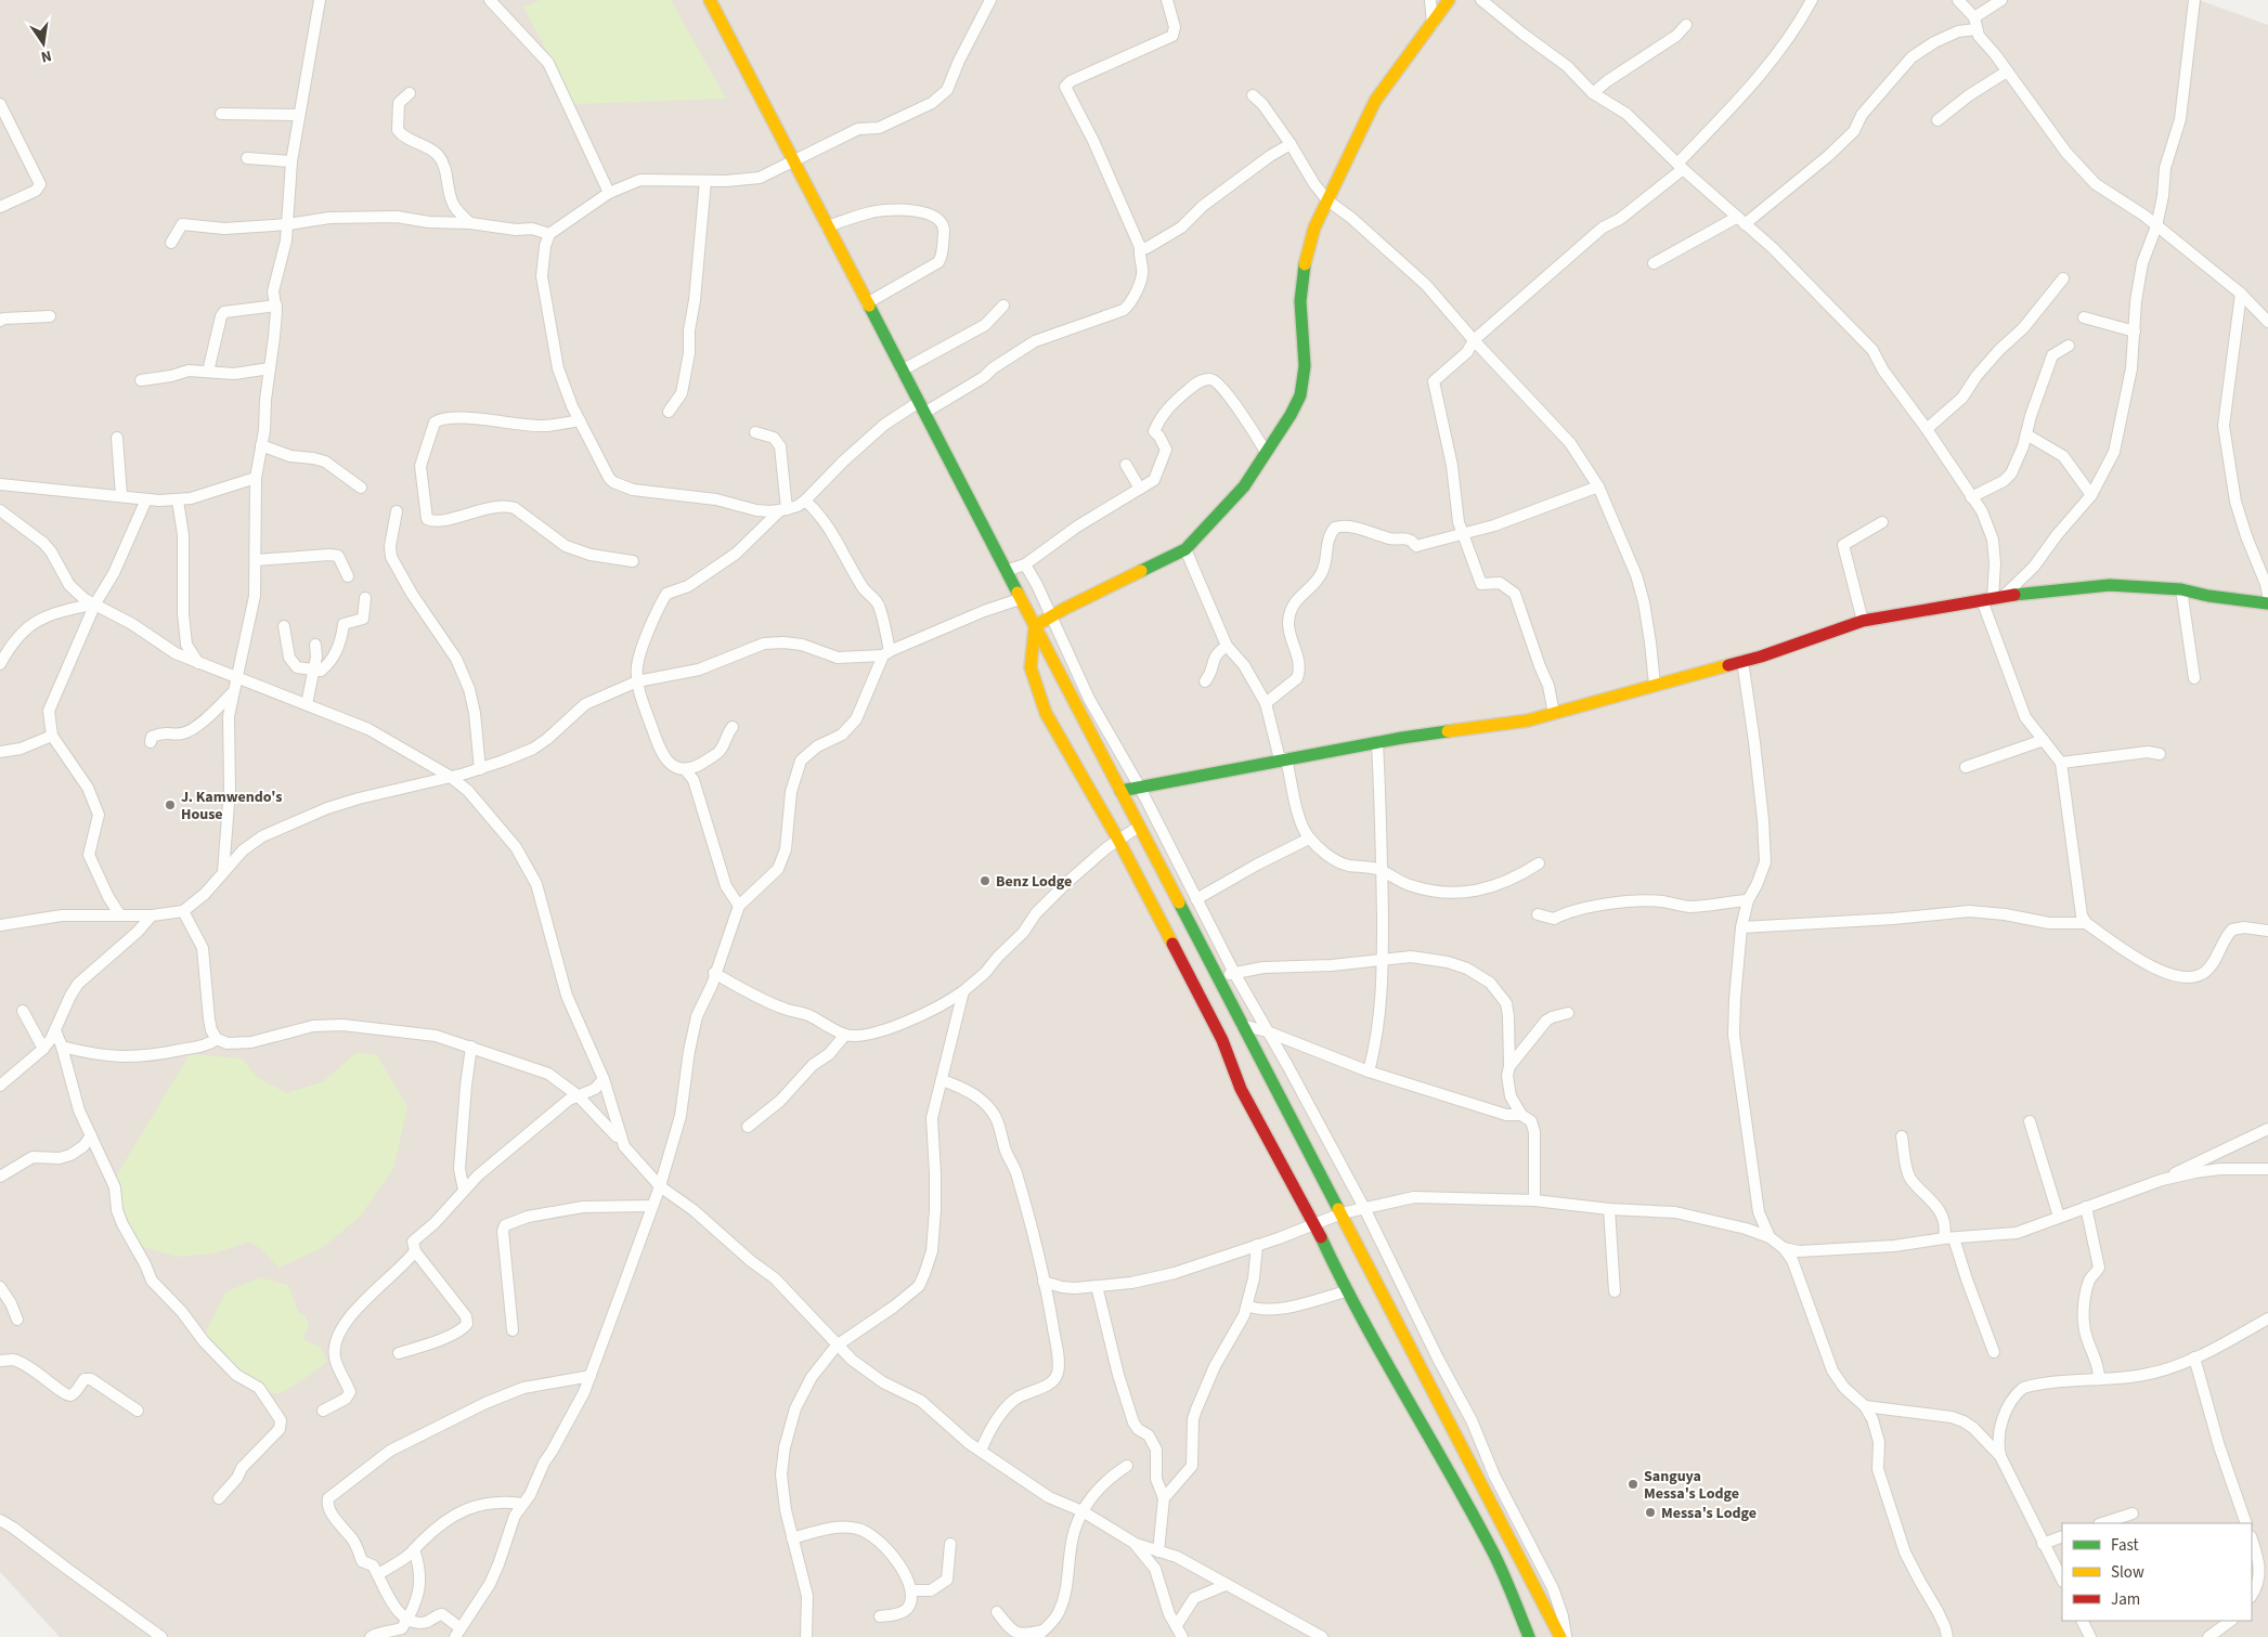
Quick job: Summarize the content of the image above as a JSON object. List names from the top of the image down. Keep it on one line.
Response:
{"places":["J. Kamwendo's House","Benz Lodge","Sanguya Messa's Lodge","Messa's Lodge"],"legend":["Fast","Slow","Jam"],"north":"bottom"}
